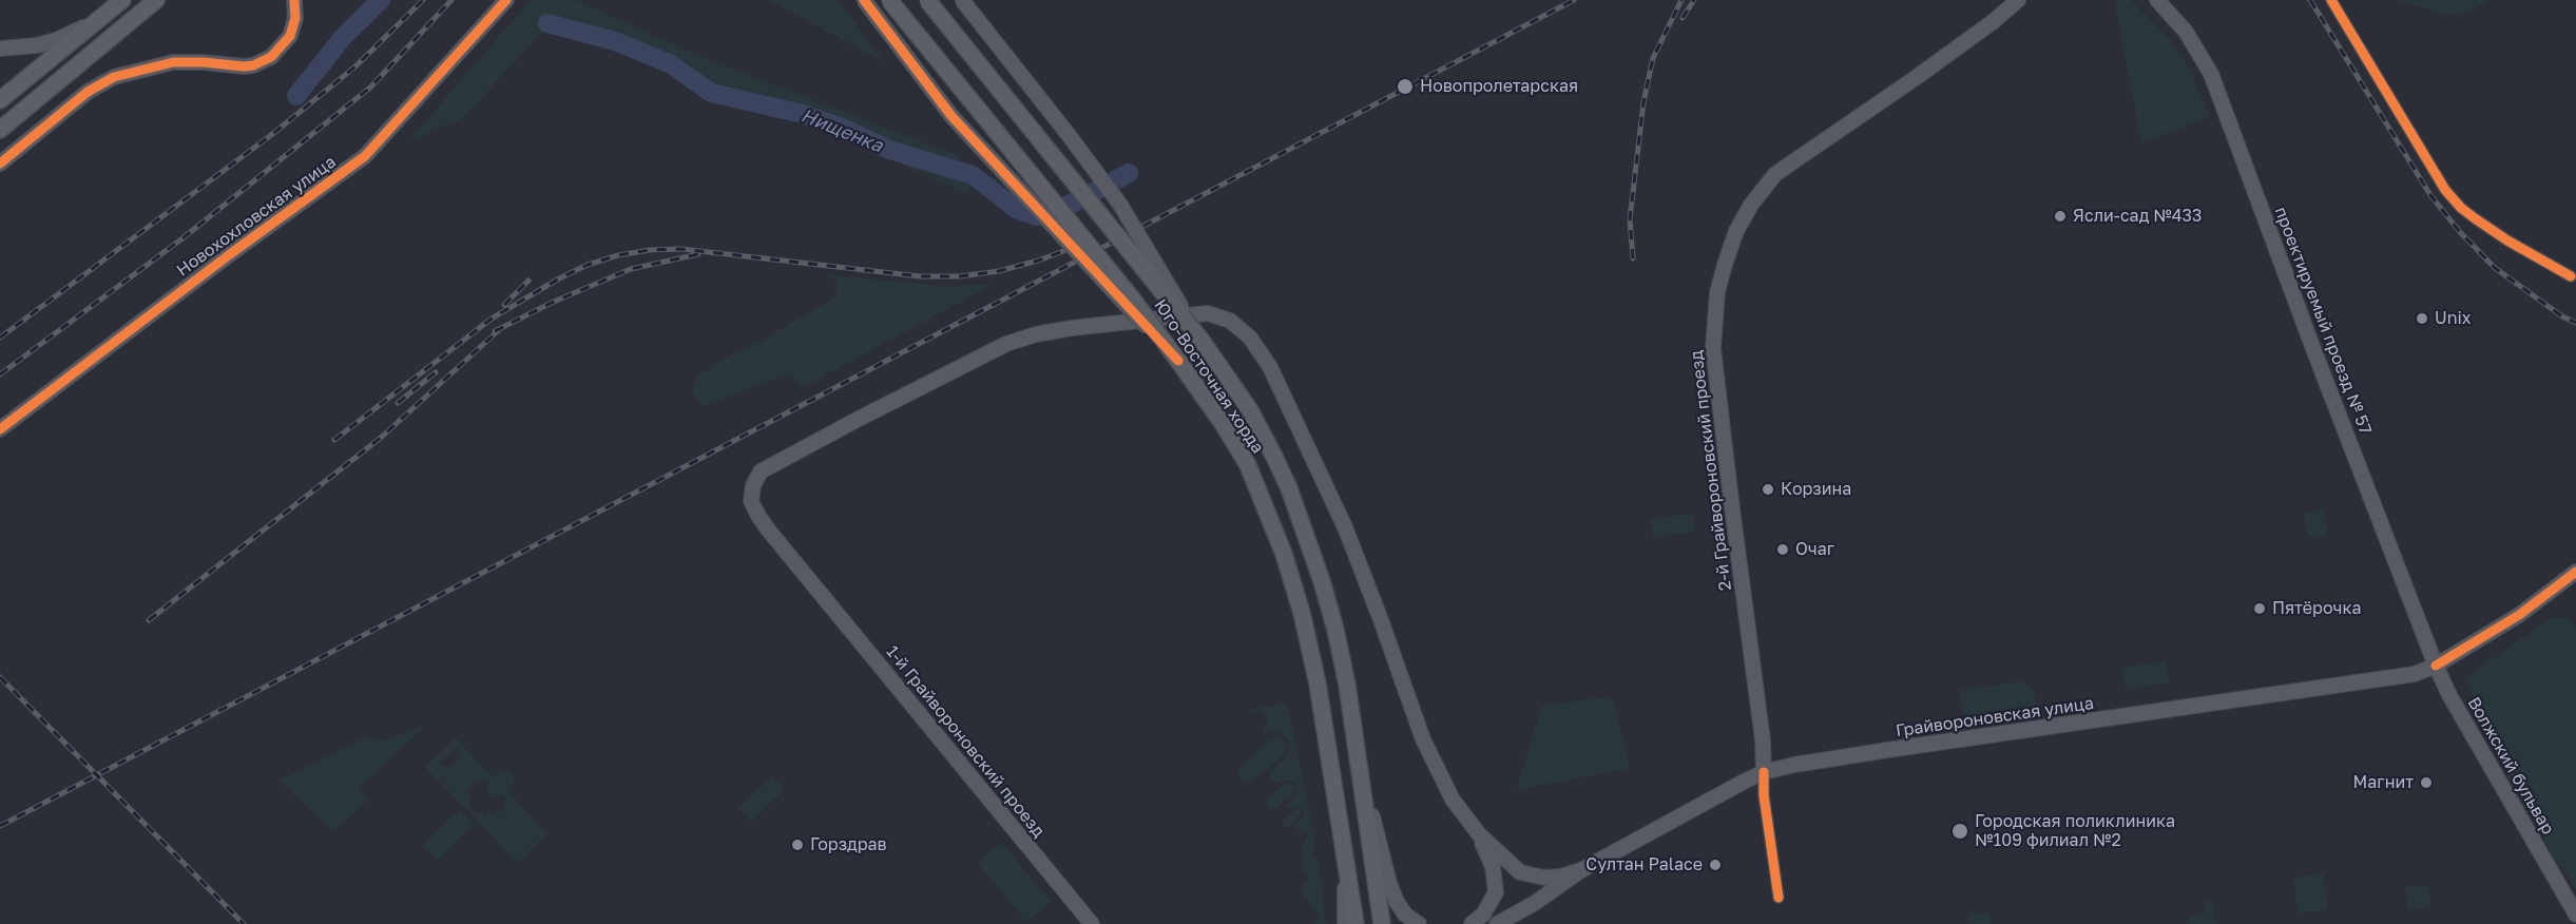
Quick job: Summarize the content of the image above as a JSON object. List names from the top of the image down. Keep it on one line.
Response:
{"streets":{"main road":["Новохохловская улица","проектируемый проезд № 57","Юго-Восточная хорда","2-й Грайвороновский проезд","Грайвороновская улица","1-й Грайвороновский проезд","Волжский бульвар"]},"crossings":[["проектируемый проезд № 57","Грайвороновская улица"],["проектируемый проезд № 57","Волжский бульвар"],["2-й Грайвороновский проезд","Грайвороновская улица"],["Грайвороновская улица","Волжский бульвар"]],"water":["Нищенка"],"places":["Новопролетарская","Ясли-сад №433","Unix","Корзина","Очаг","Пятёрочка","Магнит","Городская поликлиника №109 филиал №2","Горздрав","Султан Palace"]}
